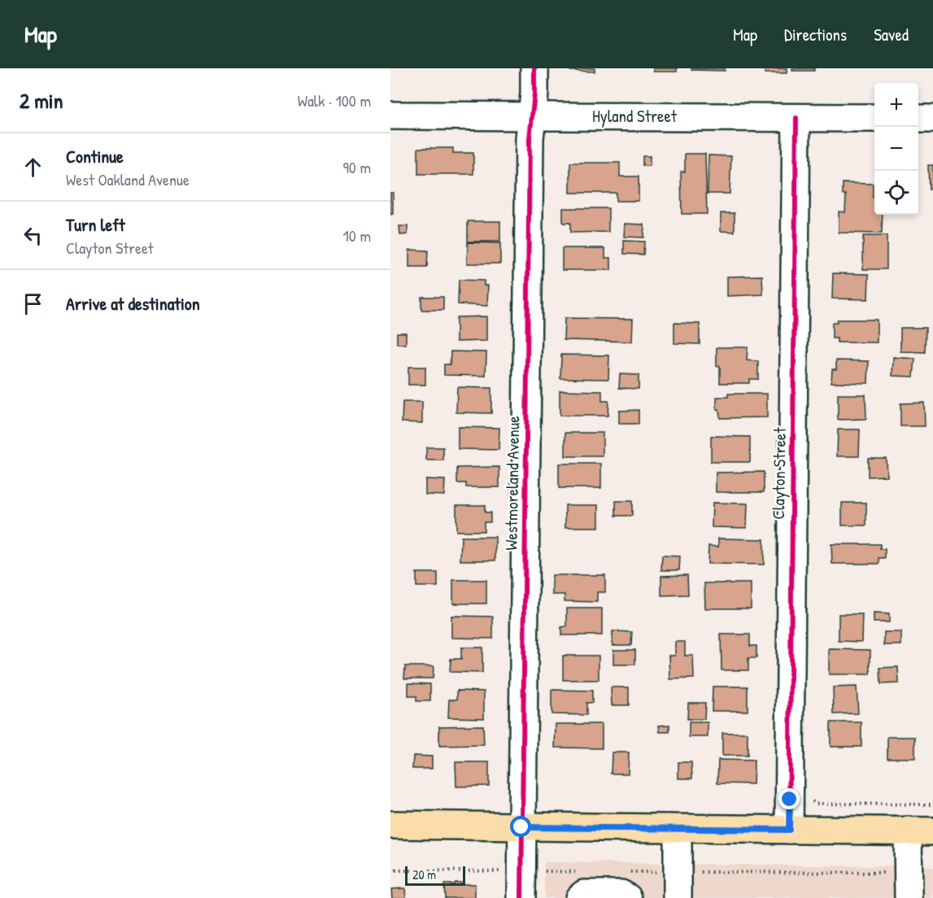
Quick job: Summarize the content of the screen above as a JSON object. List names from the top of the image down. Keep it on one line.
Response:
{"streets":{"street":["Hyland Street","Clayton Street","Westmoreland Avenue"]},"crossings":[["Hyland Street","Clayton Street"],["Hyland Street","Westmoreland Avenue"]],"scale_bar":"20 m","page":{"header":"Map","nav":["Map","Directions","Saved"],"heading":["2 min","Walk · 100 m"],"map_buttons":["+","−"],"list":[["Continue","West Oakland Avenue","90 m"],["Turn left","Clayton Street","10 m"],"Arrive at destination"],"scale":"20 m"}}
